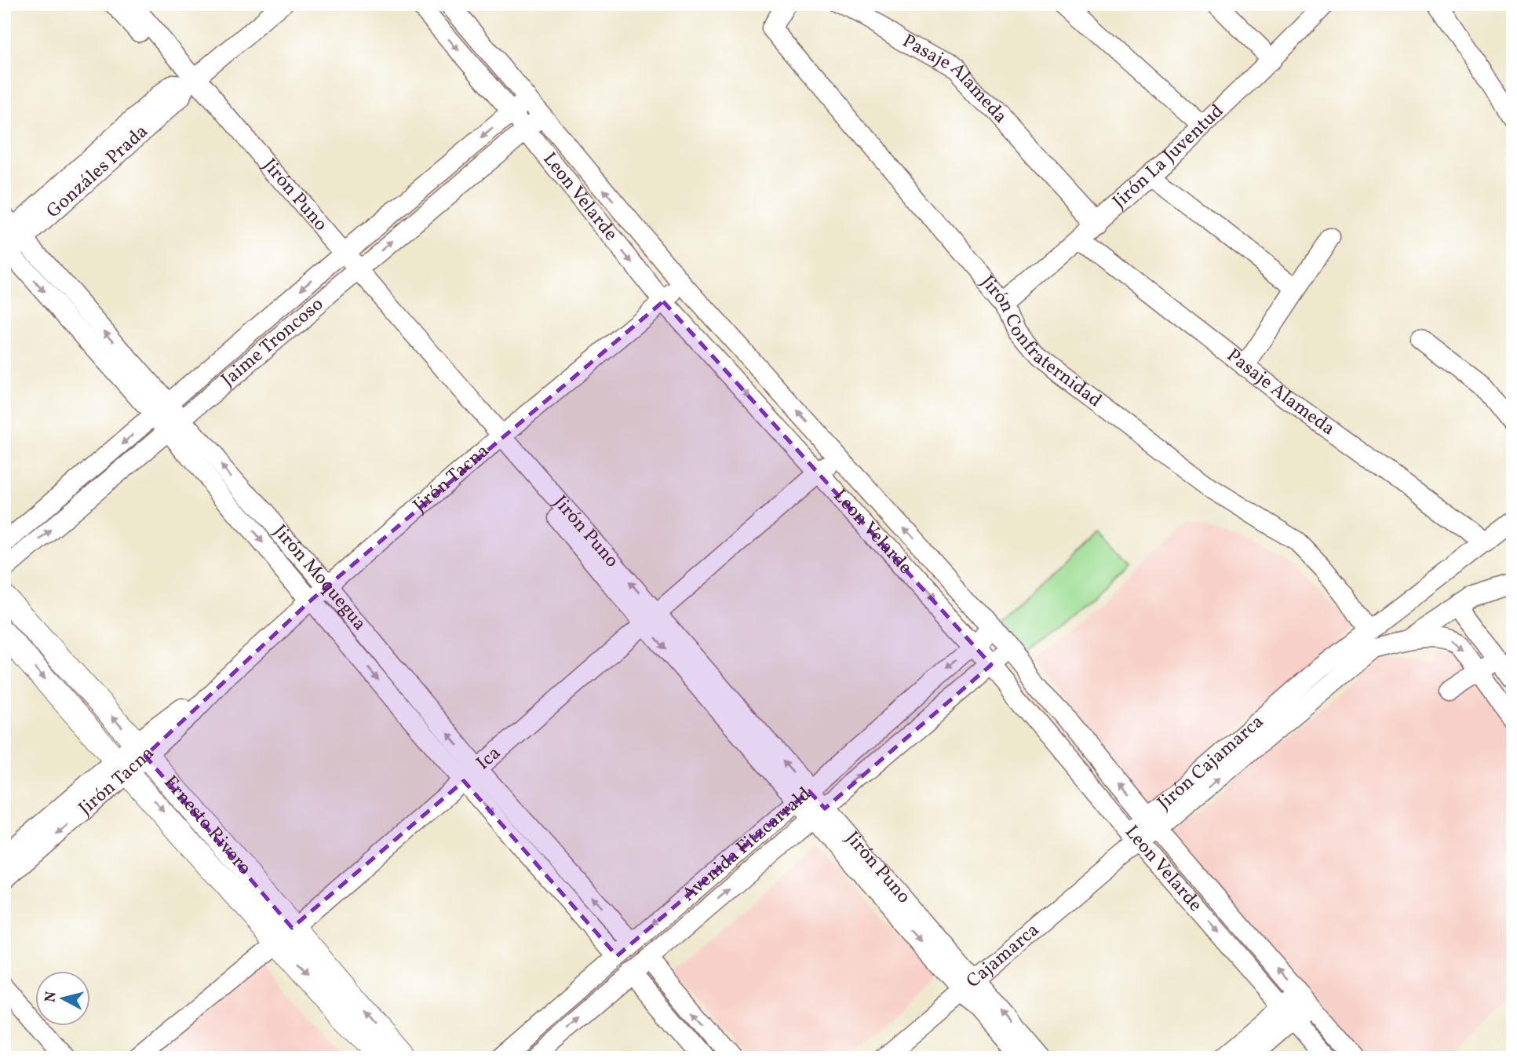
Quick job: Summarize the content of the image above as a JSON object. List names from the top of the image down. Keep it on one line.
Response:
{"streets":{"main road":["Ernesto Rivero"],"street":["Pasaje Alameda","Jirón La Juventud","Gonzáles Prada","Jirón Puno","Leon Velarde","Jirón Confraternidad","Jaime Troncoso","Jirón Tacna","Jirón Moquegua","Ica","Jirón Cajamarca","Avenida Fitzcarrald","Cajamarca"]},"crossings":[["Pasaje Alameda","Jirón La Juventud"],["Pasaje Alameda","Jirón Cajamarca"],["Jirón La Juventud","Jirón Confraternidad"],["Gonzáles Prada","Jirón Puno"],["Gonzáles Prada","Jirón Moquegua"],["Jirón Puno","Jaime Troncoso"],["Jirón Puno","Jirón Tacna"],["Jirón Puno","Ica"],["Jirón Puno","Avenida Fitzcarrald"],["Jirón Puno","Cajamarca"],["Leon Velarde","Jaime Troncoso"],["Leon Velarde","Jirón Tacna"],["Leon Velarde","Ica"],["Leon Velarde","Jirón Cajamarca"],["Leon Velarde","Avenida Fitzcarrald"],["Jirón Confraternidad","Jirón Cajamarca"],["Jaime Troncoso","Jirón Moquegua"],["Jirón Tacna","Jirón Moquegua"],["Jirón Tacna","Ernesto Rivero"],["Jirón Moquegua","Ica"],["Jirón Moquegua","Avenida Fitzcarrald"],["Ica","Ernesto Rivero"],["Jirón Cajamarca","Cajamarca"]],"north":"left"}
